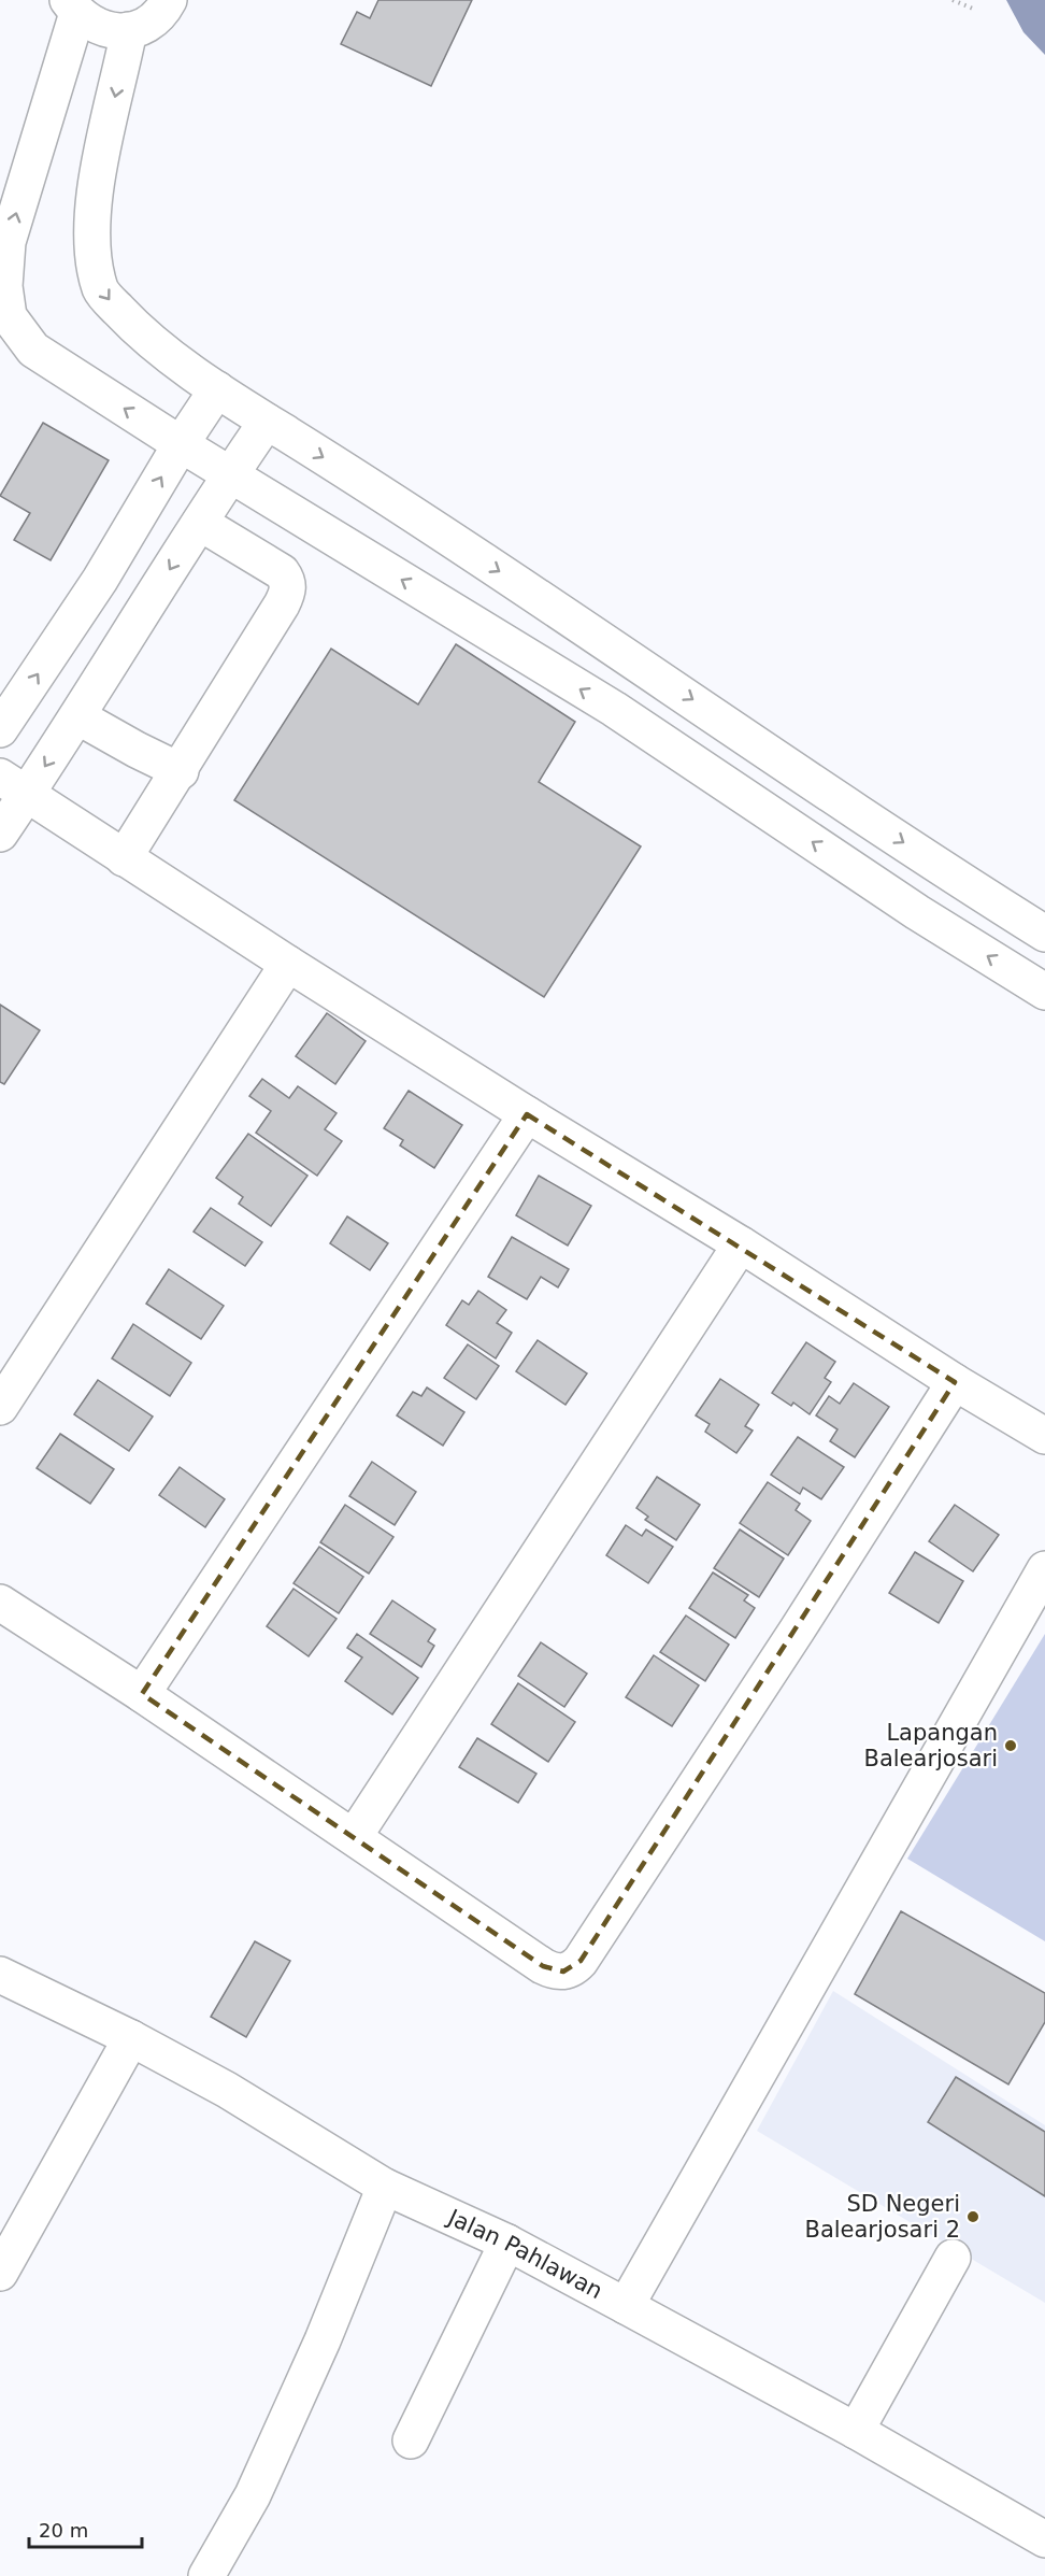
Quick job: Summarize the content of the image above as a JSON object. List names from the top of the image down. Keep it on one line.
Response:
{"streets":{"street":["Jalan Pahlawan"]},"places":["Lapangan Balearjosari","SD Negeri Balearjosari 2"],"scale_bar":"20 m"}
